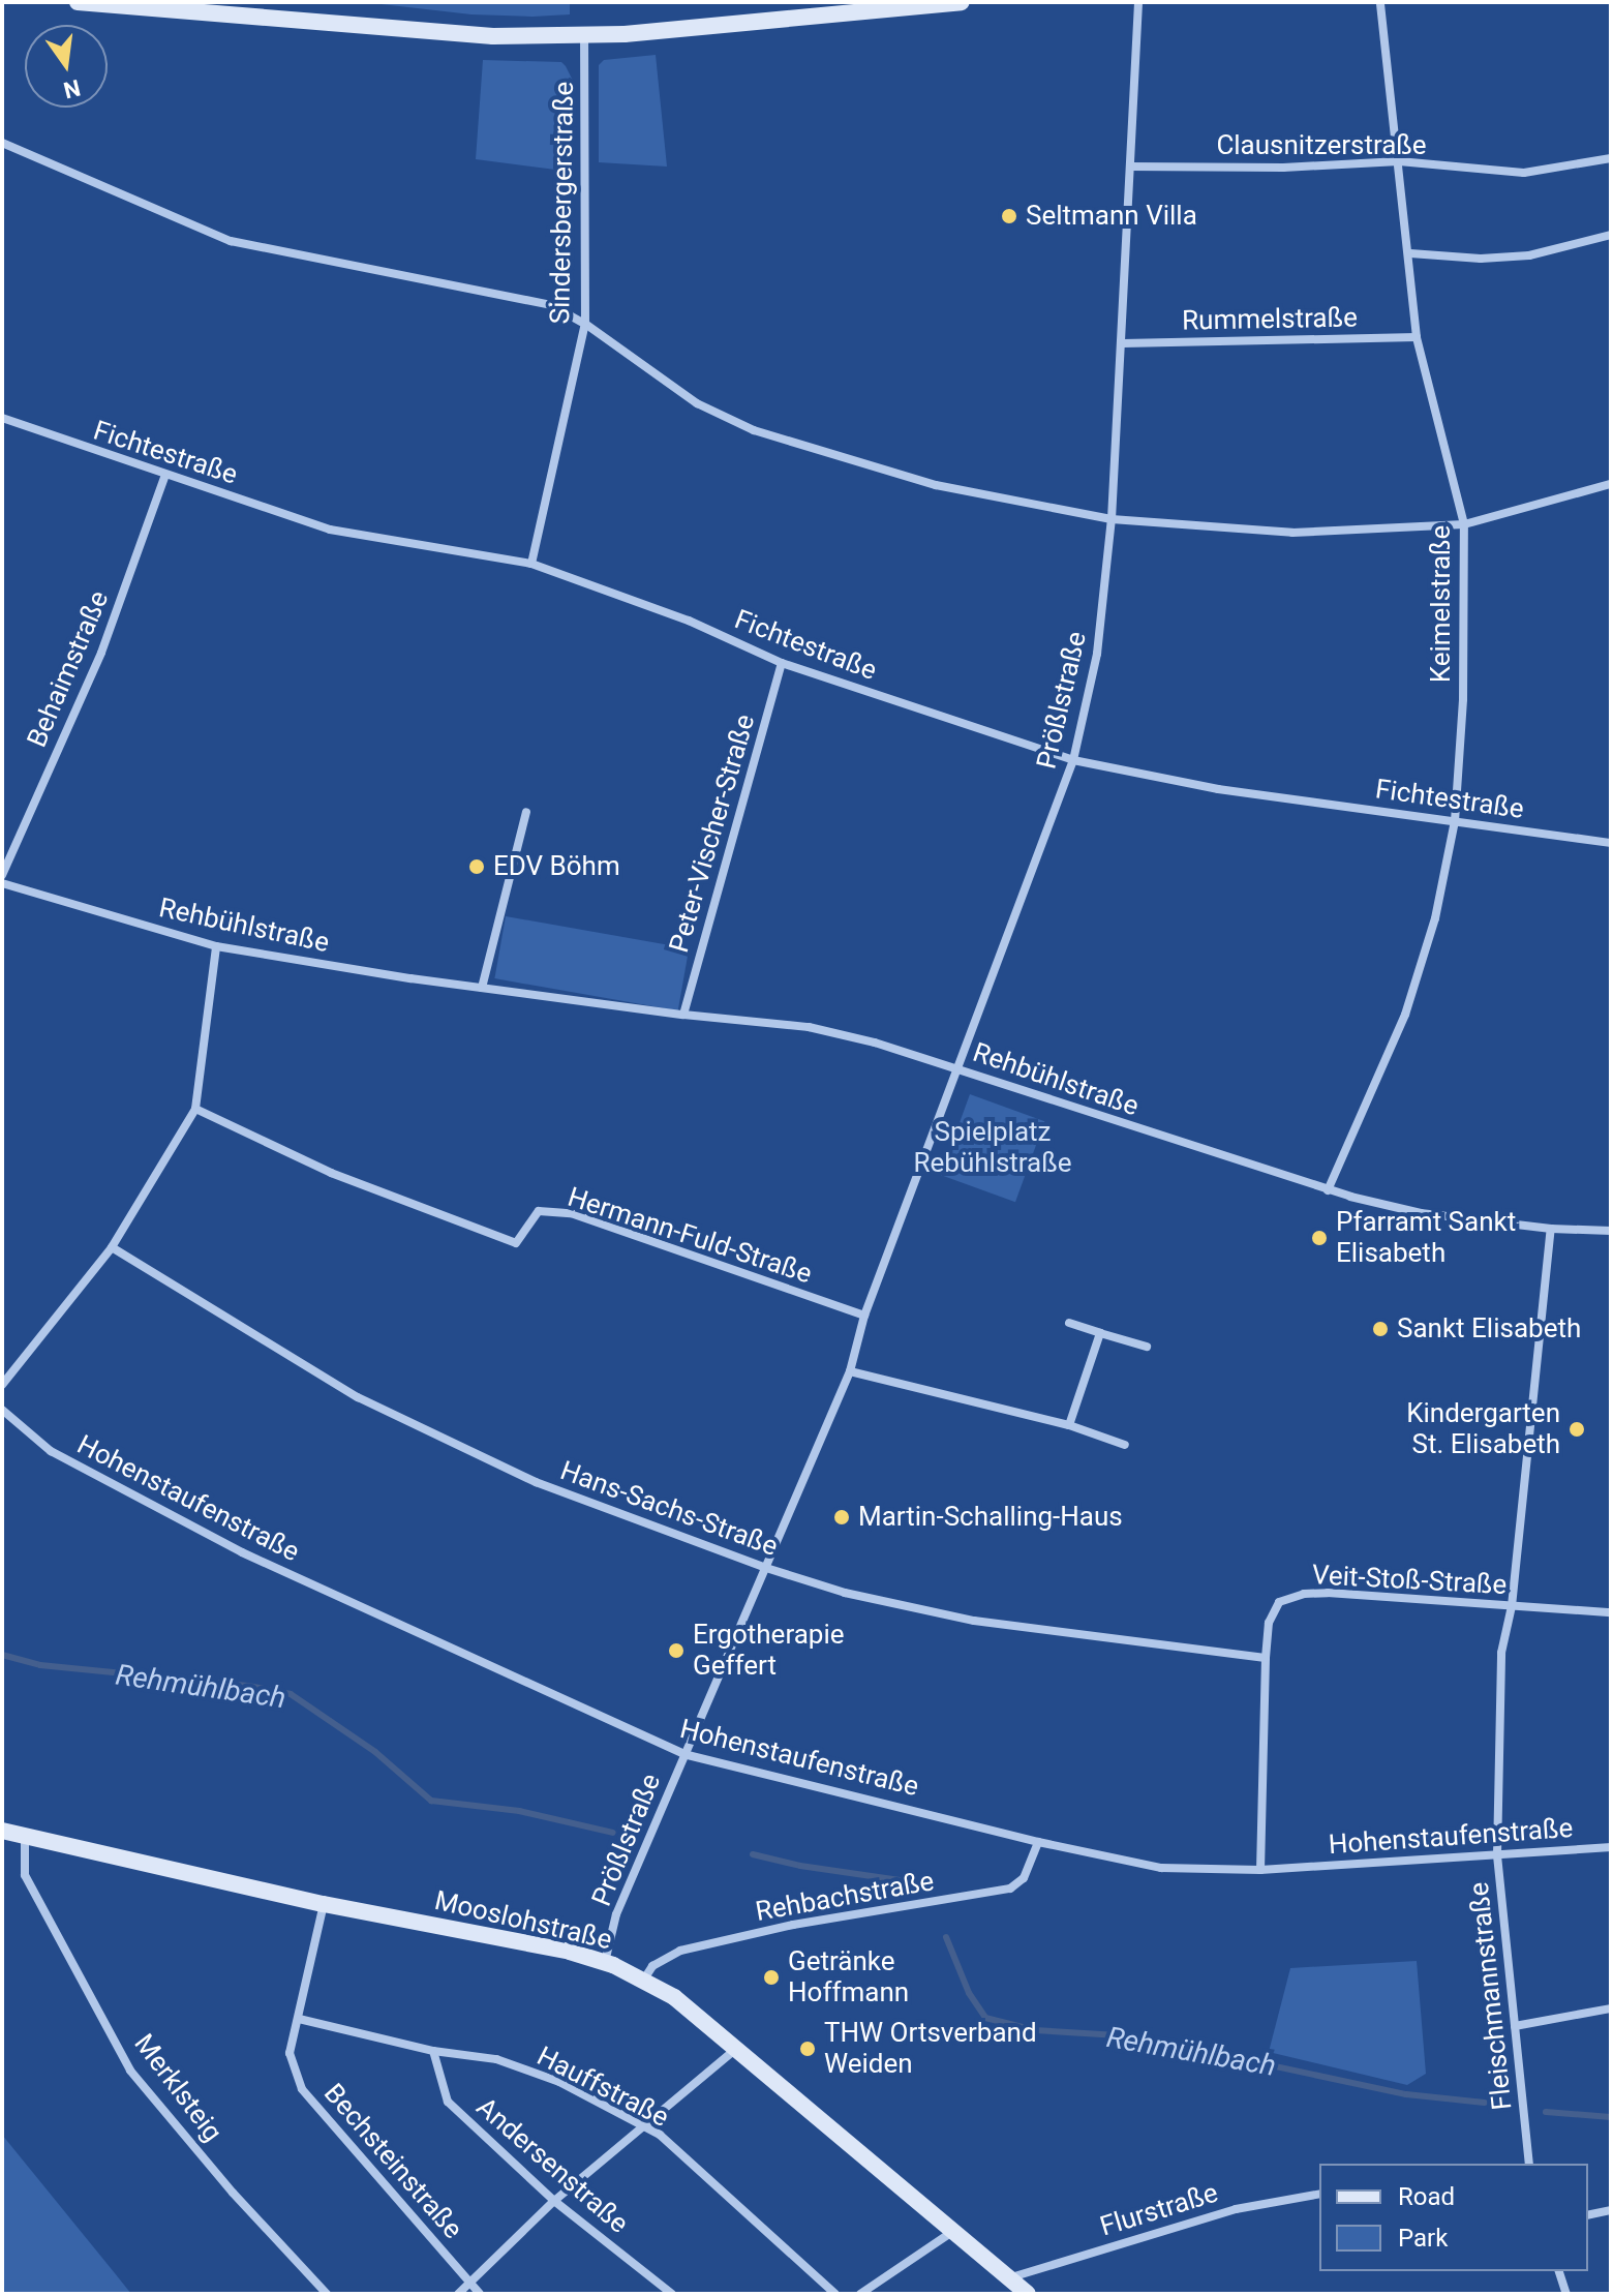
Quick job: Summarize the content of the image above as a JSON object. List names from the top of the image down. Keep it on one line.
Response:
{"streets":{"street":["Clausnitzerstraße","Sindersbergerstraße","Rummelstraße","Fichtestraße","Keimelstraße","Behaimstraße","Prößlstraße","Peter-Vischer-Straße","Rehbühlstraße","Hermann-Fuld-Straße","Hohenstaufenstraße","Hans-Sachs-Straße","Veit-Stoß-Straße","Rehbachstraße","Mooslohstraße","Fleischmannstraße","Hauffstraße","Merklsteig","Bechsteinstraße","Andersenstraße","Flurstraße"]},"crossings":[["Clausnitzerstraße","Keimelstraße"],["Clausnitzerstraße","Prößlstraße"],["Sindersbergerstraße","Fichtestraße"],["Rummelstraße","Keimelstraße"],["Rummelstraße","Prößlstraße"],["Fichtestraße","Keimelstraße"],["Fichtestraße","Behaimstraße"],["Fichtestraße","Prößlstraße"],["Fichtestraße","Peter-Vischer-Straße"],["Keimelstraße","Rehbühlstraße"],["Prößlstraße","Rehbühlstraße"],["Prößlstraße","Hermann-Fuld-Straße"],["Prößlstraße","Hohenstaufenstraße"],["Prößlstraße","Hans-Sachs-Straße"],["Prößlstraße","Mooslohstraße"],["Peter-Vischer-Straße","Rehbühlstraße"],["Rehbühlstraße","Fleischmannstraße"],["Hohenstaufenstraße","Veit-Stoß-Straße"],["Hohenstaufenstraße","Rehbachstraße"],["Hohenstaufenstraße","Fleischmannstraße"],["Hans-Sachs-Straße","Veit-Stoß-Straße"],["Veit-Stoß-Straße","Fleischmannstraße"],["Rehbachstraße","Mooslohstraße"],["Mooslohstraße","Merklsteig"],["Mooslohstraße","Bechsteinstraße"],["Mooslohstraße","Flurstraße"],["Hauffstraße","Bechsteinstraße"],["Hauffstraße","Andersenstraße"]],"water":["Rehmühlbach"],"parks":["Spielplatz Rebühlstraße"],"places":["Seltmann Villa","EDV Böhm","Pfarramt Sankt Elisabeth","Sankt Elisabeth","Kindergarten St. Elisabeth","Martin-Schalling-Haus","Ergotherapie Geffert","Getränke Hoffmann","THW Ortsverband Weiden"],"legend":["Road","Park"],"north":"bottom"}
